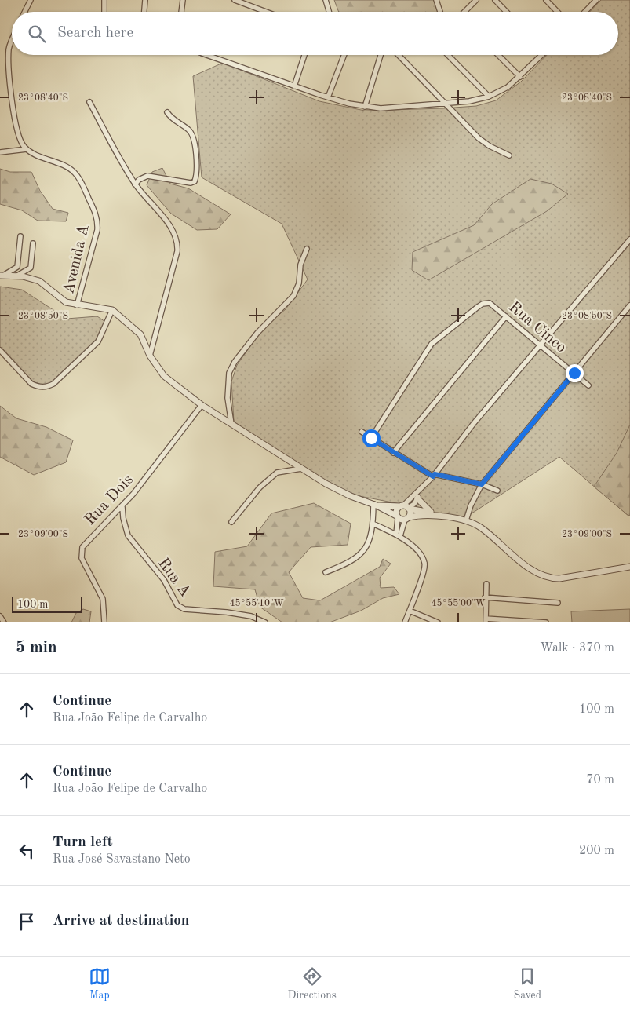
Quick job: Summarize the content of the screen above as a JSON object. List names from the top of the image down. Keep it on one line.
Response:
{"streets":{"street":["Avenida A","Rua Cinco","Rua Dois","Rua A"]},"crossings":[["Rua Dois","Rua A"]],"scale_bar":"100 m","page":{"search":"Search here","scale":"100 m","heading":["5 min","Walk · 370 m"],"list":[["Continue","Rua João Felipe de Carvalho","100 m"],["Continue","Rua João Felipe de Carvalho","70 m"],["Turn left","Rua José Savastano Neto","200 m"],"Arrive at destination"],"nav":["Map","Directions","Saved"]},"coordinates":["23°08'40\"S","23°08'50\"S","23°09'00\"S","45°55'10\"W","45°55'00\"W"]}
